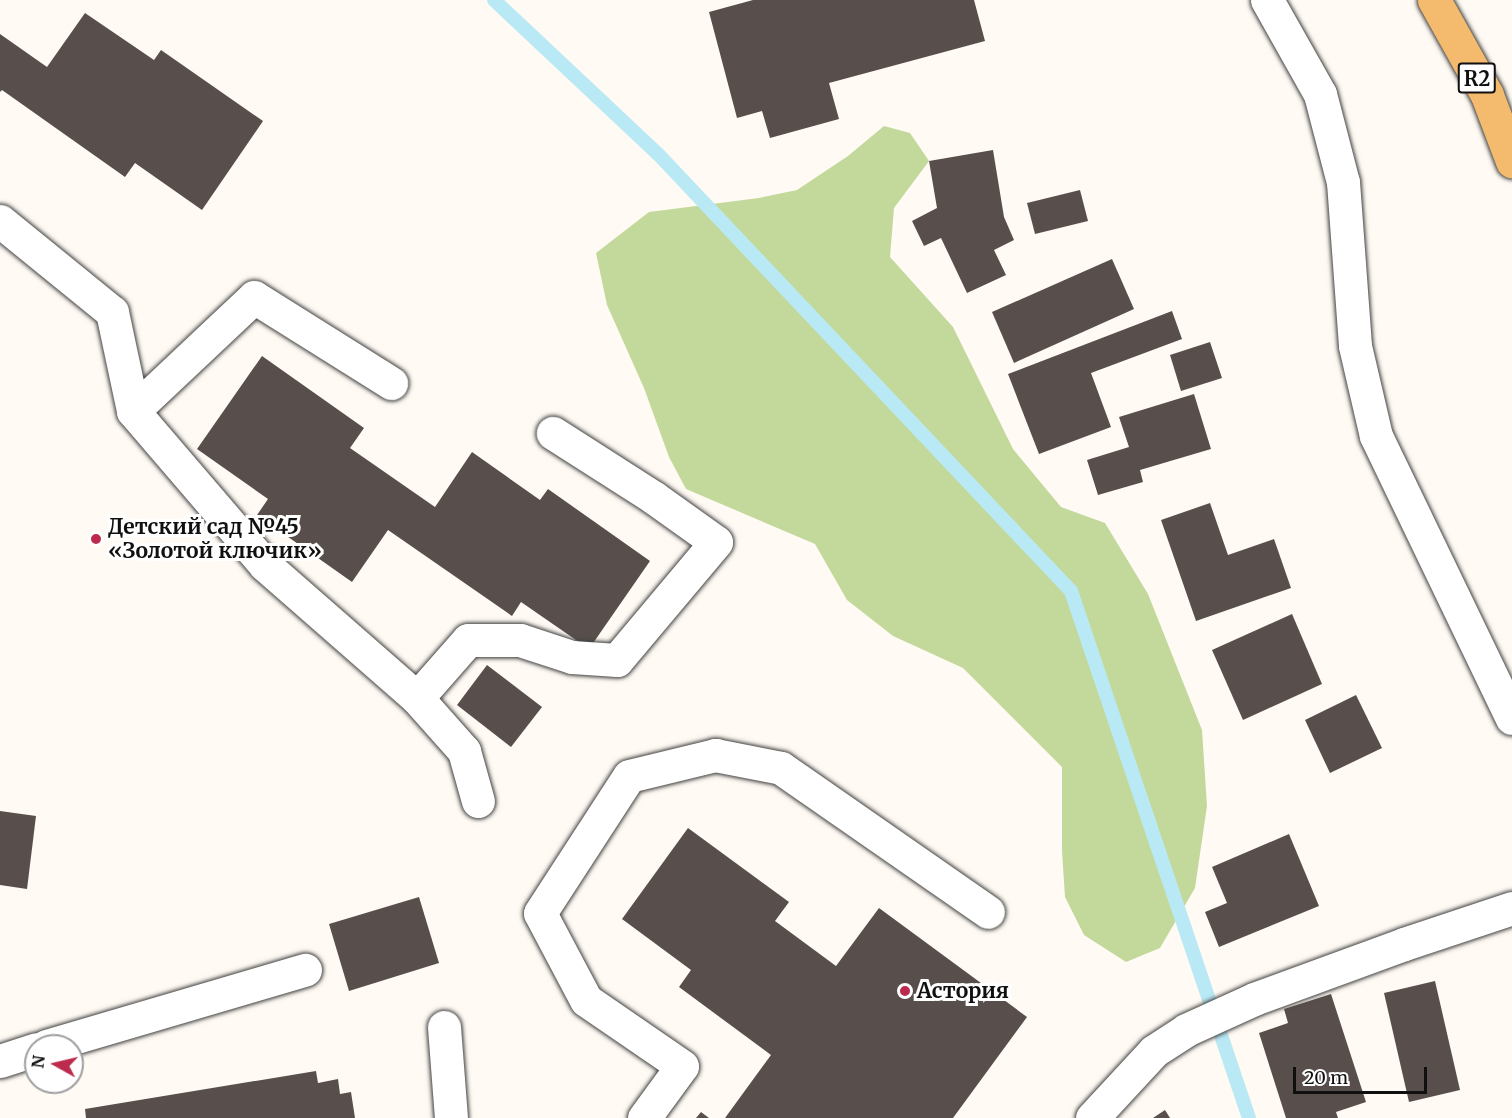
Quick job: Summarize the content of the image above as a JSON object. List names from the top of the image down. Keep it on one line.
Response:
{"streets":{"main road":["R2"]},"places":["Детский сад №45 «Золотой ключик»","Астория"],"scale_bar":"20 m","north":"left"}
